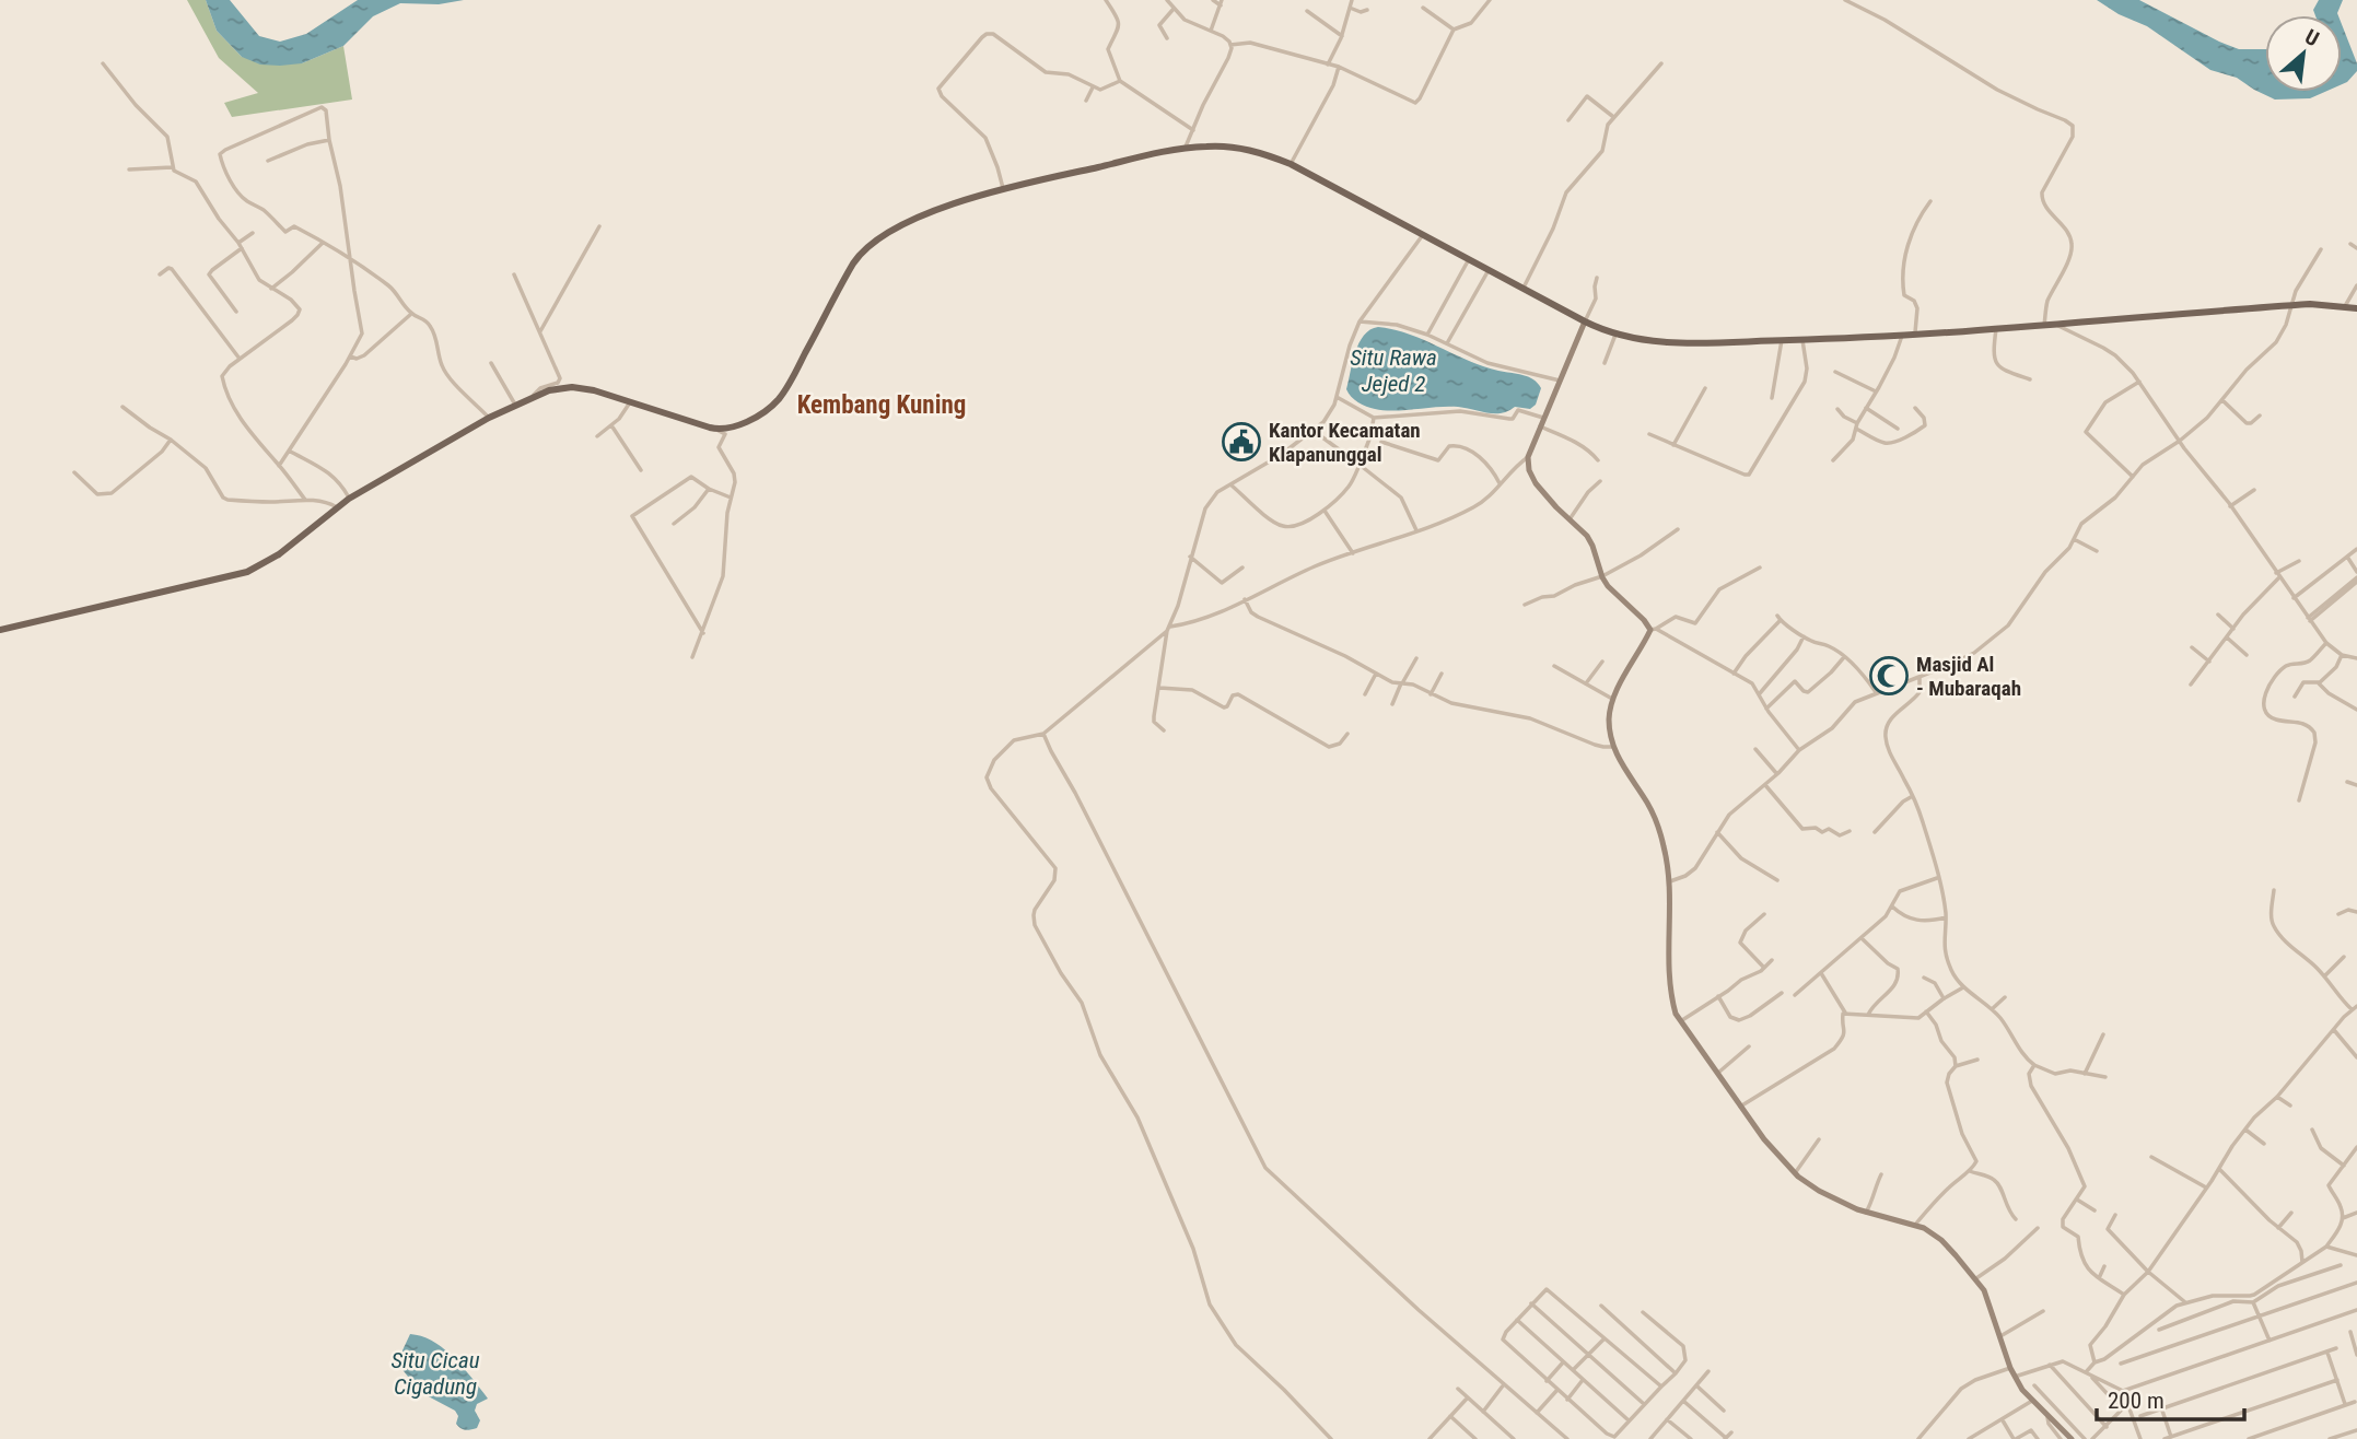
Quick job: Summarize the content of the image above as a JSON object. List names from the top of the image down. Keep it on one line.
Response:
{"districts":["Kembang Kuning"],"water":["Situ Rawa Jejed 2","Situ Cicau Cigadung"],"places":{"public building":["Kantor Kecamatan Klapanunggal"],"mosque":["Masjid Al - Mubaraqah"]},"scale_bar":"200 m","north":"top right"}
